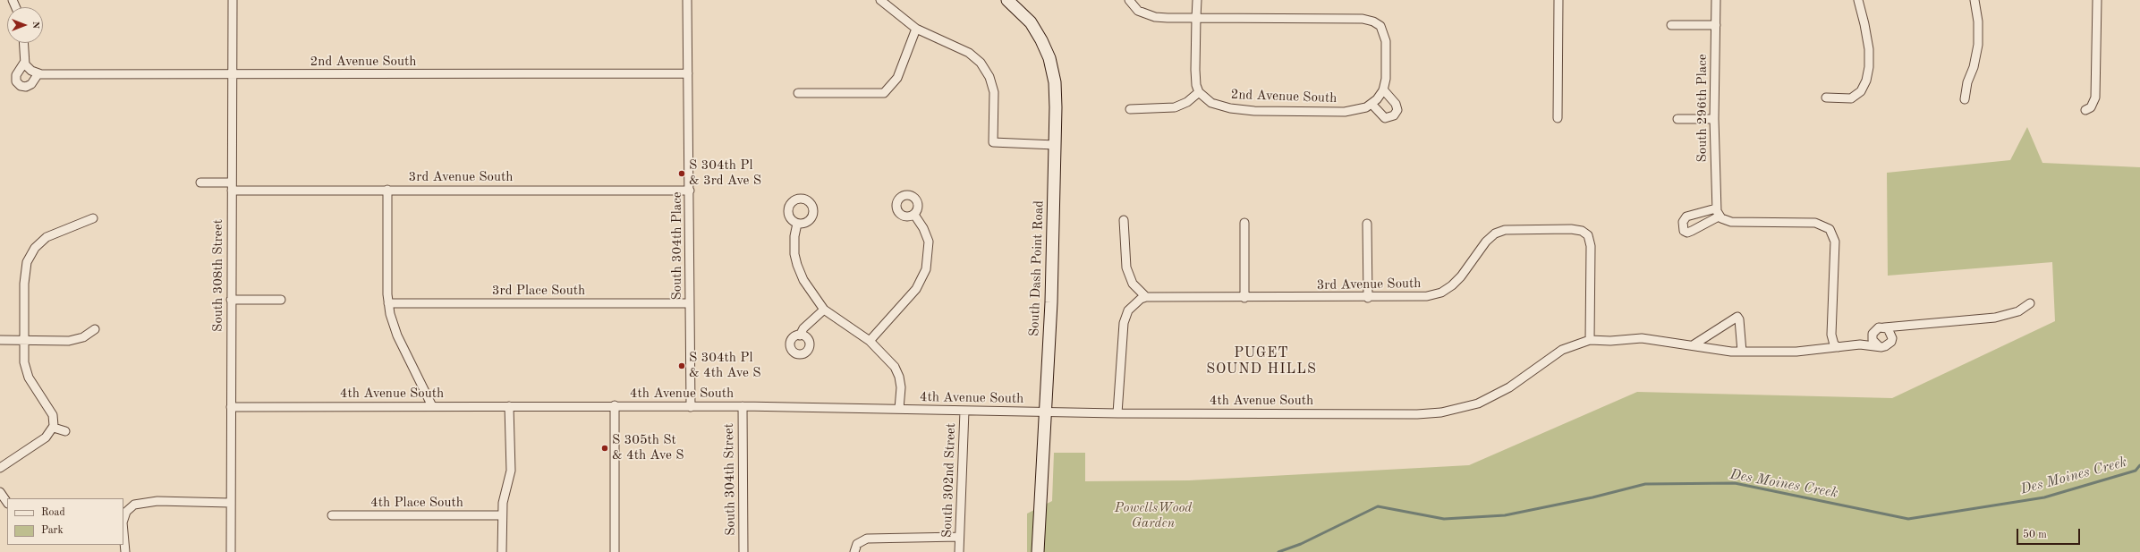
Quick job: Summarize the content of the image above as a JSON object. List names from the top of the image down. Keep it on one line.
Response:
{"streets":{"main road":["South Dash Point Road"],"street":["2nd Avenue South","South 296th Place","3rd Avenue South","South 304th Place","South 308th Street","3rd Place South","4th Avenue South","South 304th Street","South 302nd Street","4th Place South"]},"crossings":[["2nd Avenue South","South 304th Place"],["2nd Avenue South","South 308th Street"],["South 296th Place","4th Avenue South"],["3rd Avenue South","South 304th Place"],["3rd Avenue South","South 308th Street"],["3rd Avenue South","4th Avenue South"],["South 304th Place","3rd Place South"],["South 304th Place","4th Avenue South"],["South Dash Point Road","4th Avenue South"],["South 308th Street","4th Avenue South"],["4th Avenue South","South 304th Street"],["4th Avenue South","South 302nd Street"]],"districts":["PUGET SOUND HILLS"],"water":["Des Moines Creek"],"parks":["PowellsWood Garden"],"places":["S 304th Pl & 3rd Ave S","S 304th Pl & 4th Ave S","S 305th St & 4th Ave S"],"legend":["Road","Park"],"scale_bar":"50 m","north":"right"}
